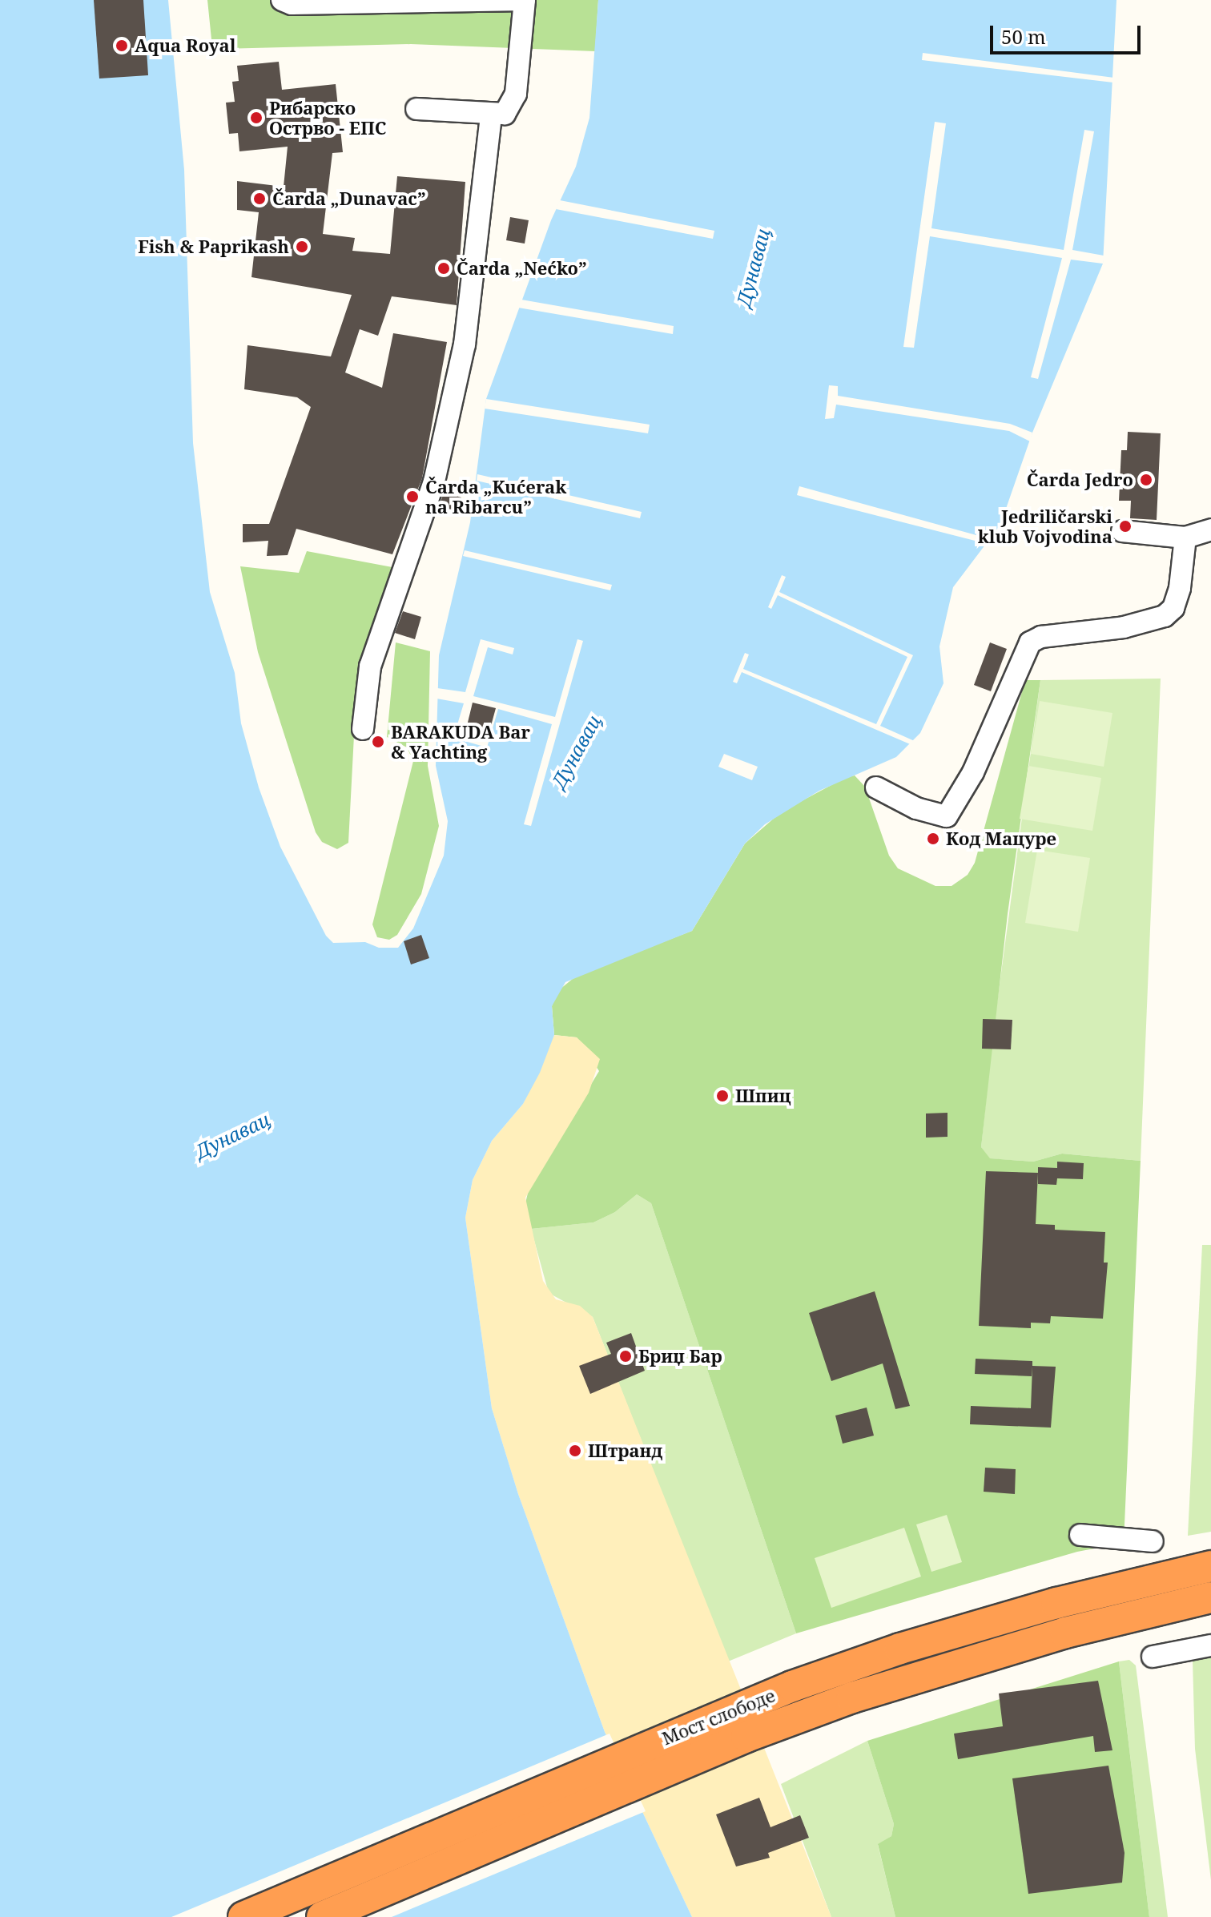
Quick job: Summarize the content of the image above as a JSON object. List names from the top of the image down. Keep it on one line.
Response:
{"streets":{"highway":["Мост слободе"]},"water":["Дунавац"],"places":["Aqua Royal","Рибарско Острво - ЕПС","Čarda „Dunavac”","Fish & Paprikash","Čarda „Nećko”","Čarda Jedro","Čarda „Kućerak na Ribarcu”","Jedriličarski klub Vojvodina","BARAKUDA Bar & Yachting","Код Мацуре","Шпиц","Бриџ Бар","Штранд"],"scale_bar":"50 m"}
